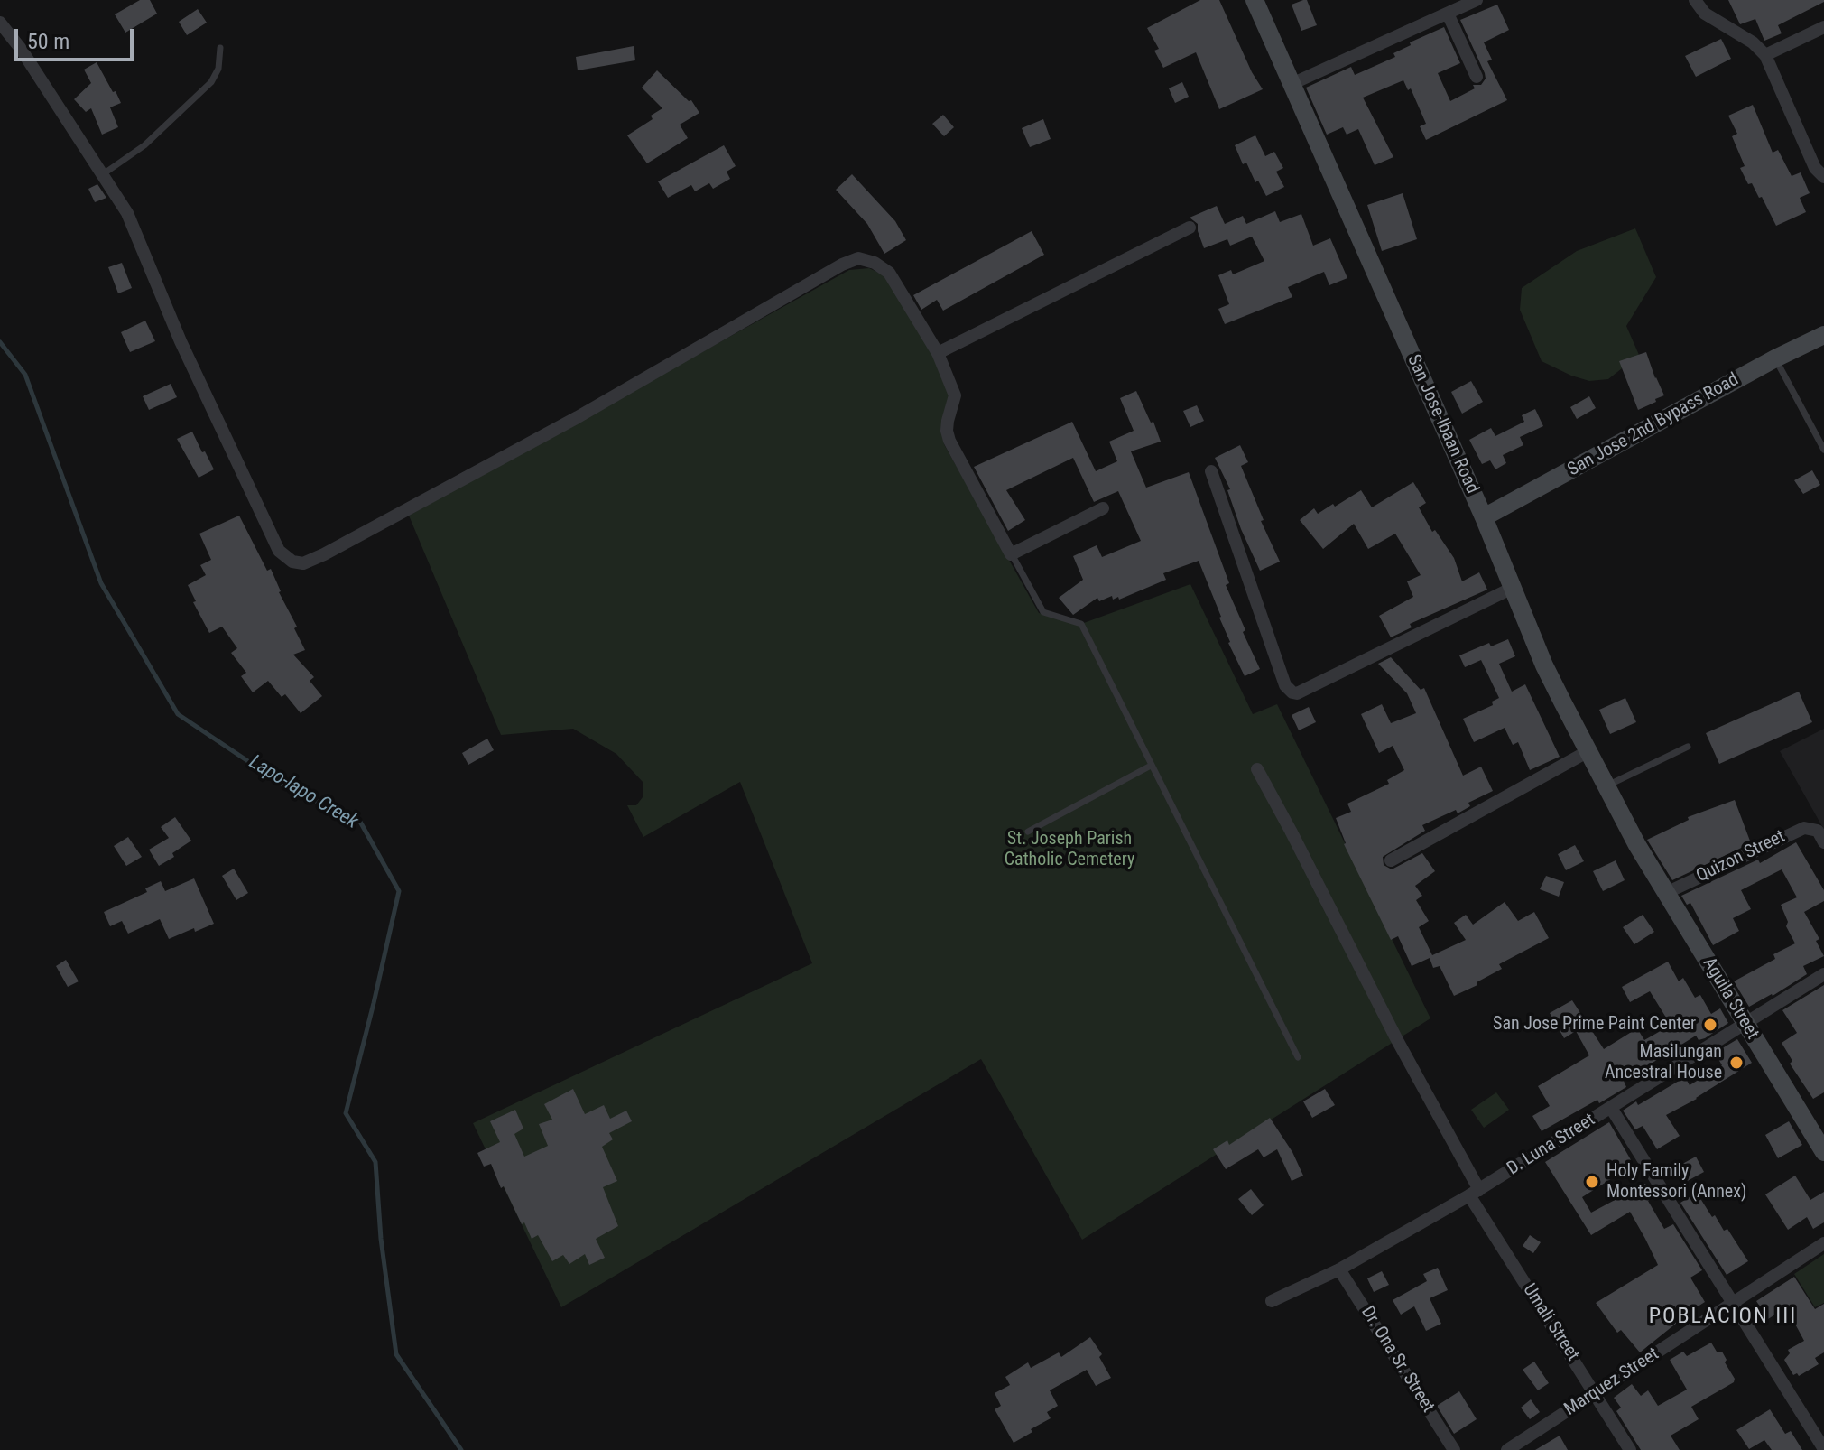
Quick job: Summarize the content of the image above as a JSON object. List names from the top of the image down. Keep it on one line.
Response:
{"streets":{"main road":["San Jose-Ibaan Road","San Jose 2nd Bypass Road","Aguila Street"],"street":["Quizon Street","D. Luna Street","Umali Street","Dr. Ona Sr. Street","Marquez Street"]},"crossings":[["San Jose-Ibaan Road","San Jose 2nd Bypass Road"],["San Jose-Ibaan Road","Aguila Street"],["Quizon Street","Aguila Street"],["Aguila Street","D. Luna Street"],["D. Luna Street","Umali Street"],["D. Luna Street","Dr. Ona Sr. Street"],["Umali Street","Marquez Street"]],"districts":["POBLACION III"],"water":["Lapo-lapo Creek"],"parks":["St. Joseph Parish Catholic Cemetery"],"places":["San Jose Prime Paint Center","Masilungan Ancestral House","Holy Family Montessori (Annex)"],"scale_bar":"50 m"}
